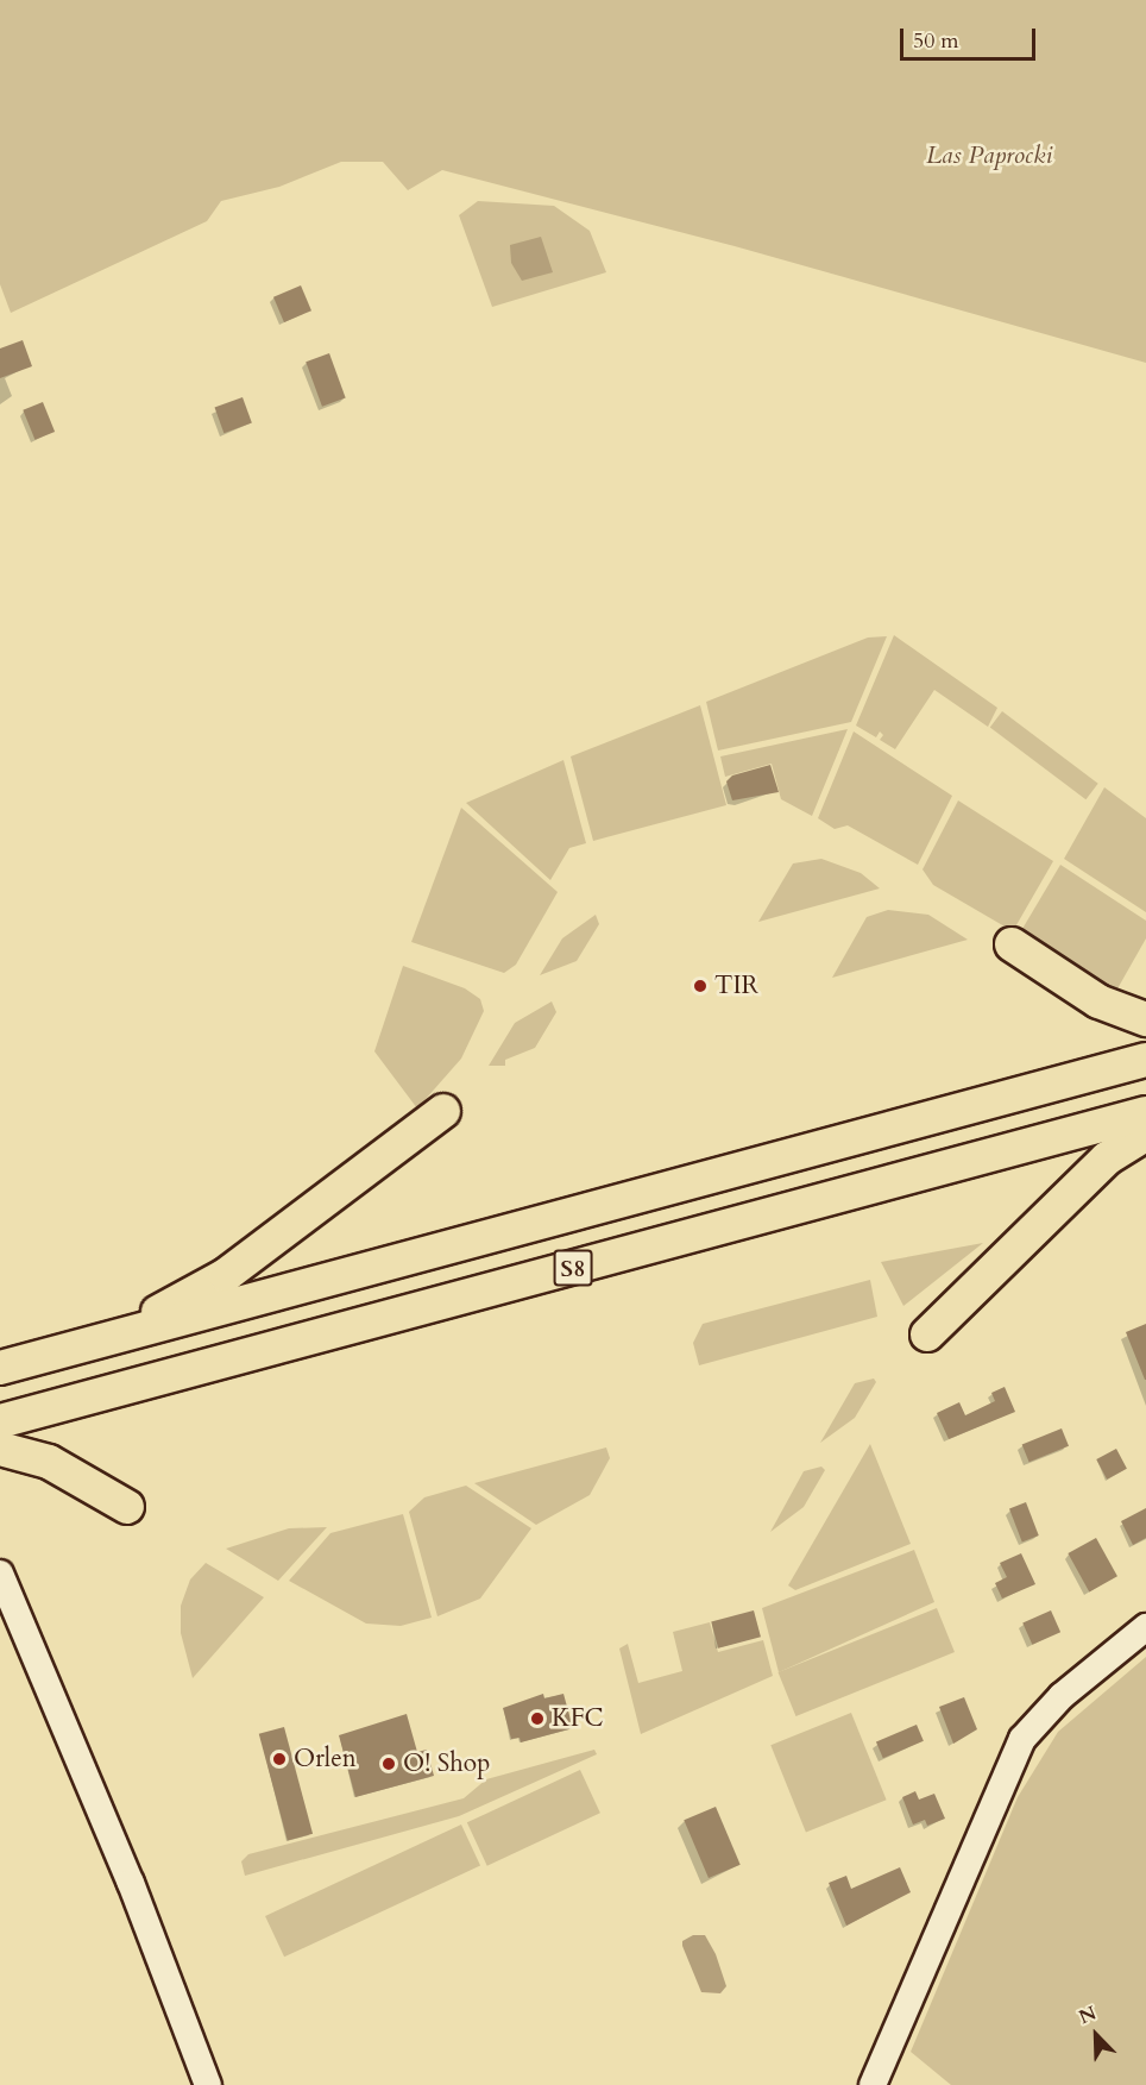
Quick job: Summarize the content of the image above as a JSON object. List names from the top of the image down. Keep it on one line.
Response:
{"streets":{"highway":["S8"]},"parks":["Las Paprocki"],"places":["TIR","KFC","Orlen","O! Shop"],"scale_bar":"50 m","north":"top left"}
